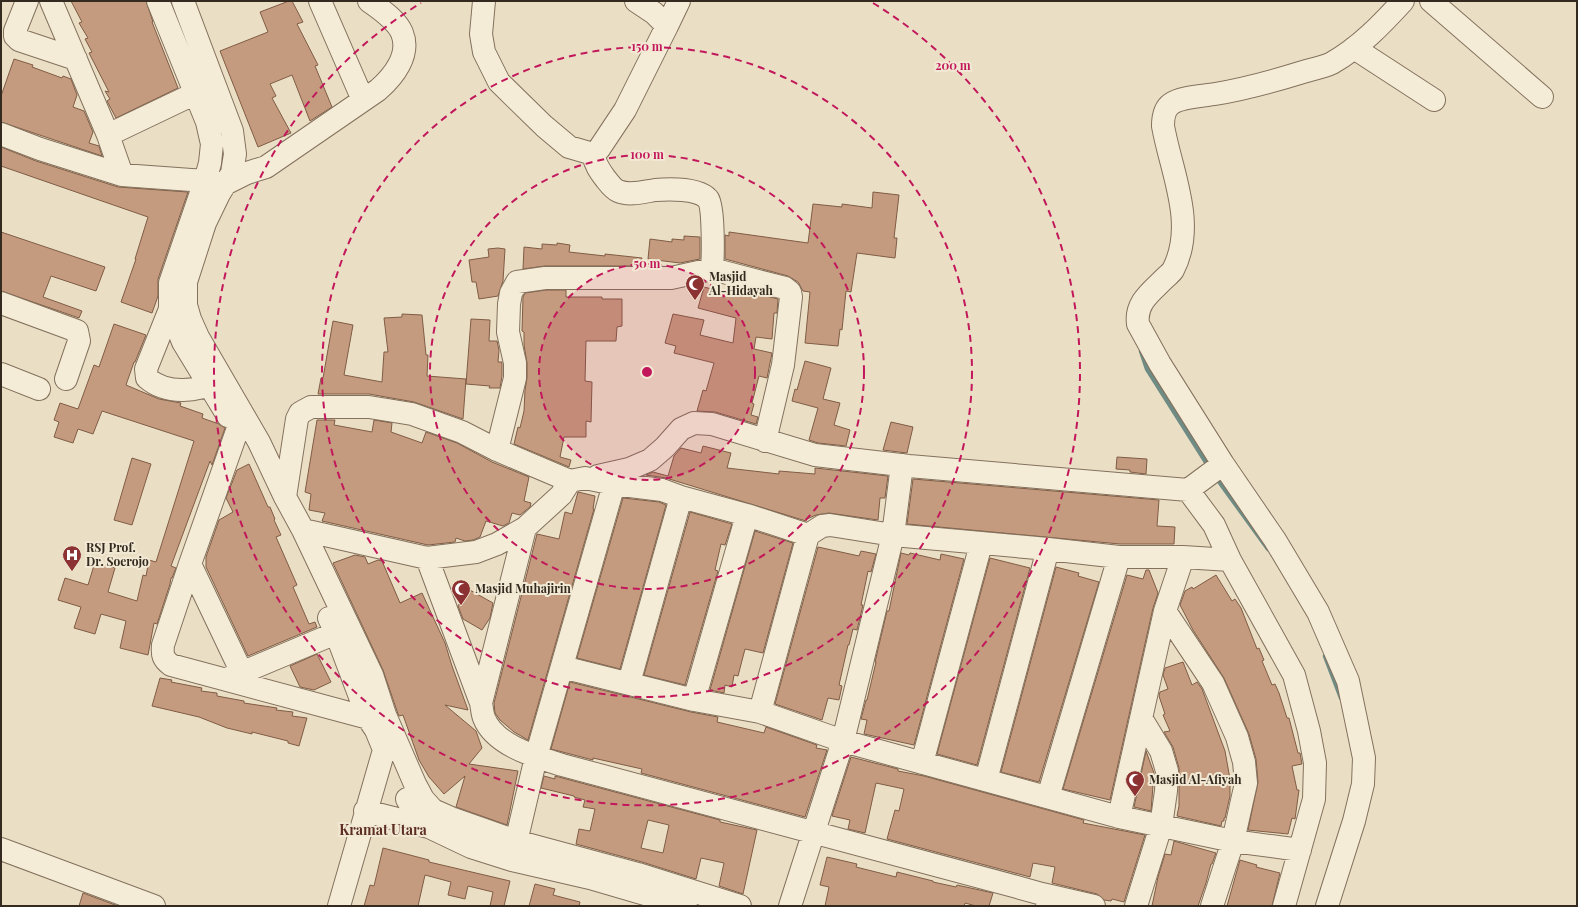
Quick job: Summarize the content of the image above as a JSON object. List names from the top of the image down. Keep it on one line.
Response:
{"districts":["Kramat Utara"],"places":{"mosque":["Masjid Al-Hidayah","Masjid Muhajirin","Masjid Al-Afiyah"],"hospital":["RSJ Prof. Dr. Soerojo"]},"rings":["150 m","200 m","100 m","50 m"]}
